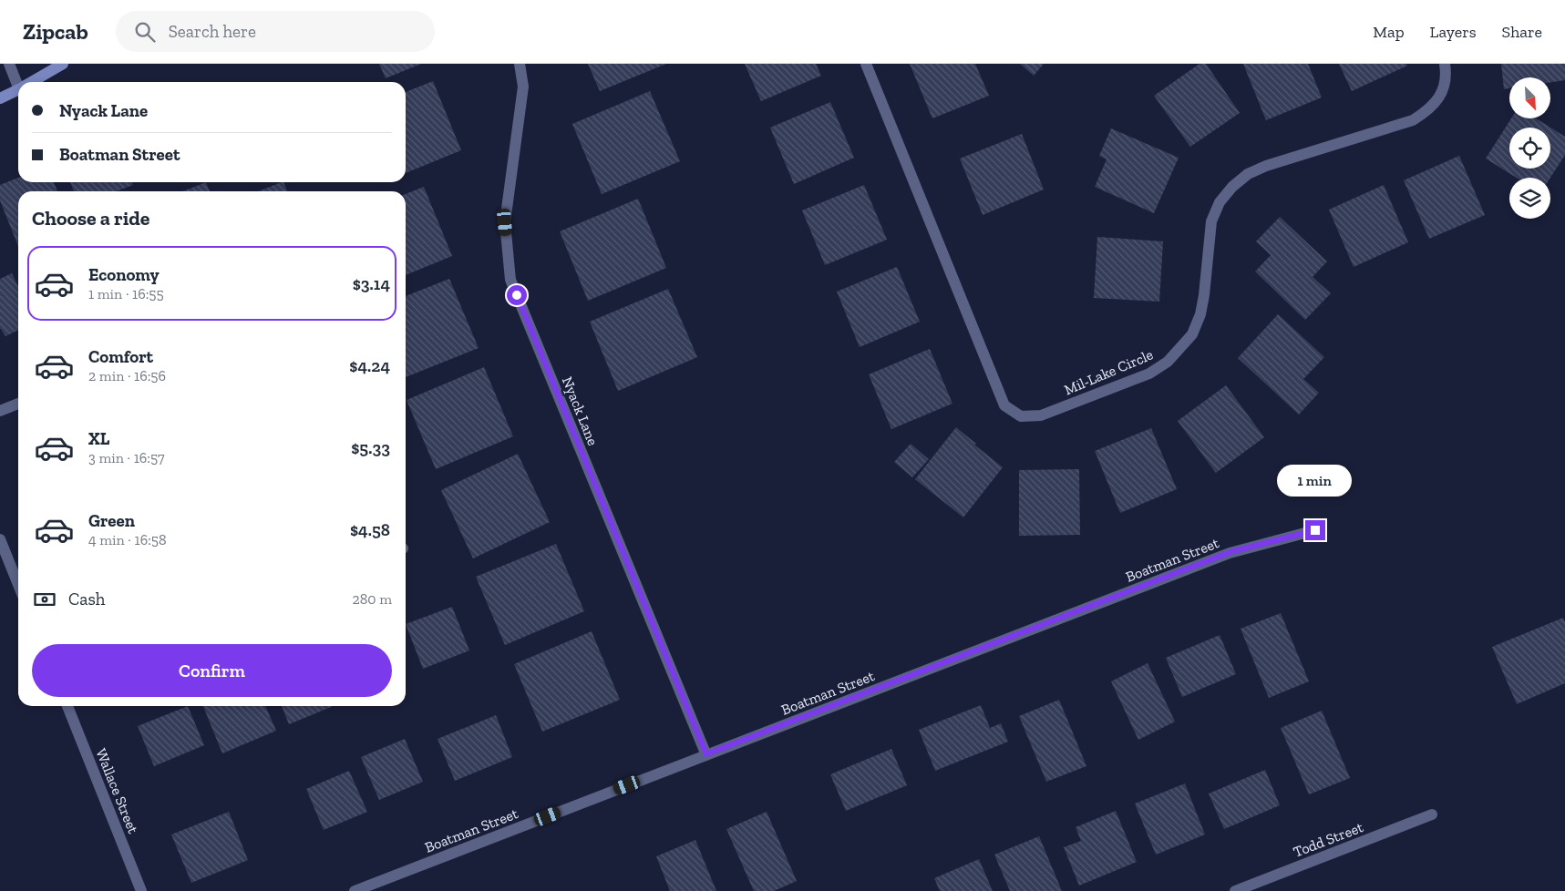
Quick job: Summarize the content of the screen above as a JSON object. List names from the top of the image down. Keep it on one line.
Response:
{"streets":{"street":["Mil-Lake Circle","Nyack Lane","Boatman Street","Wallace Street","Todd Street"]},"crossings":[["Nyack Lane","Boatman Street"]],"north":"bottom right","page":{"header":"Zipcab","search":"Search here","nav":["Map","Layers","Share"],"banner":["Nyack Lane","Boatman Street"],"heading":"Choose a ride","list":[{"name":"Economy","note":"1 min · 16:55","value":"$3.14"},{"name":"Comfort","note":"2 min · 16:56","value":"$4.24"},{"name":"XL","note":"3 min · 16:57","value":"$5.33"},{"name":"Green","note":"4 min · 16:58","value":"$4.58"}],"bubble":"1 min","pay":["Cash","280 m"],"buttons":"Confirm"}}
